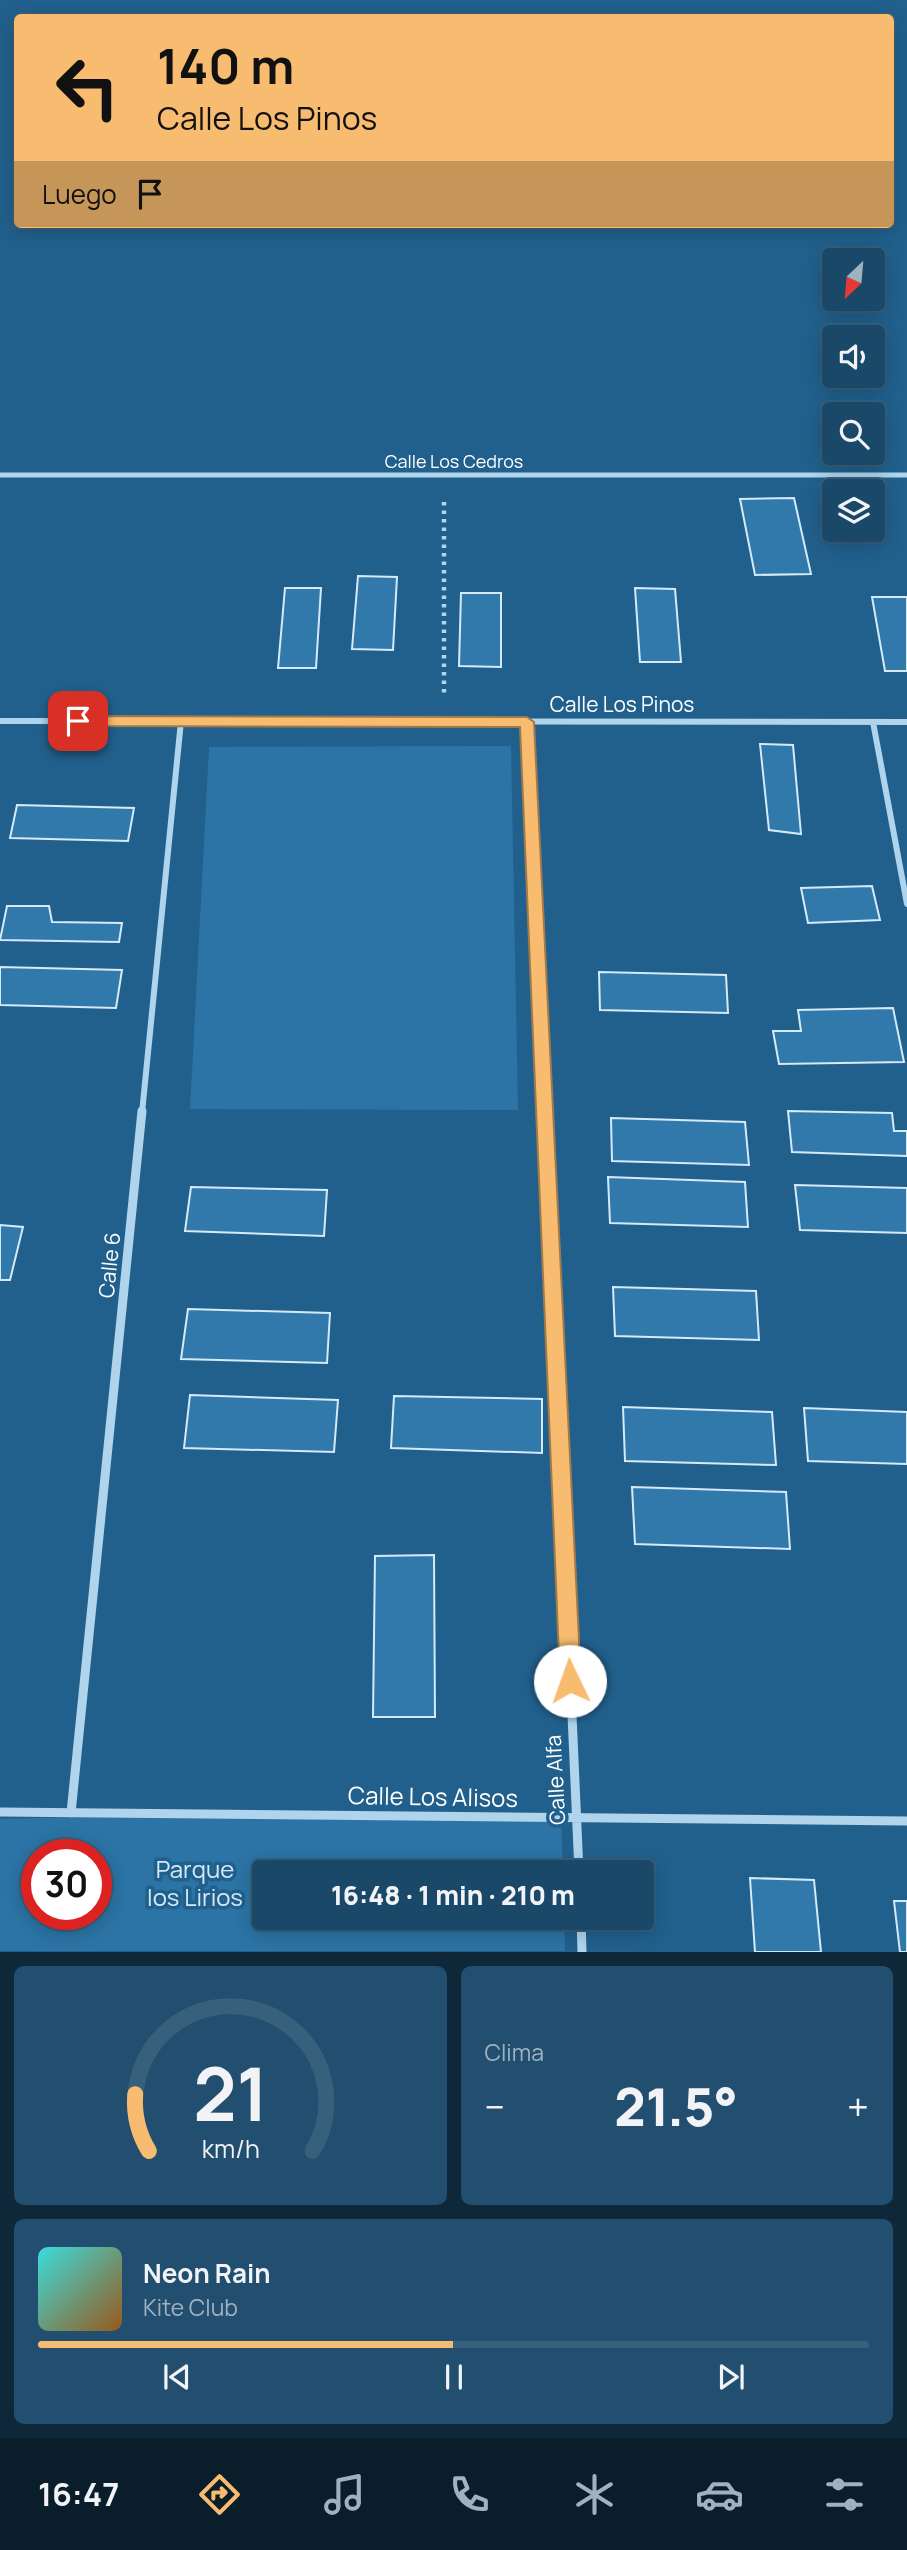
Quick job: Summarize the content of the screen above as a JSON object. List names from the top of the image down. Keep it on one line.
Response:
{"streets":{"street":["Calle Los Cedros","Calle Los Pinos","Calle 6","Calle Alfa","Calle Los Alisos"]},"crossings":[["Calle Los Pinos","Calle 6"],["Calle Los Pinos","Calle Alfa"],["Calle 6","Calle Los Alisos"],["Calle Alfa","Calle Los Alisos"]],"parks":["Parque los Lirios"],"north":"bottom left","page":{"turn":["140 m","Calle Los Pinos"],"then":"Luego","limit":"30","trip":"16:48 · 1 min · 210 m","tile":"Clima","heat":["−","21.5°","+"],"song":["Neon Rain","Kite Club"],"tabs":"16:47","gauge":["21","km/h"]}}
